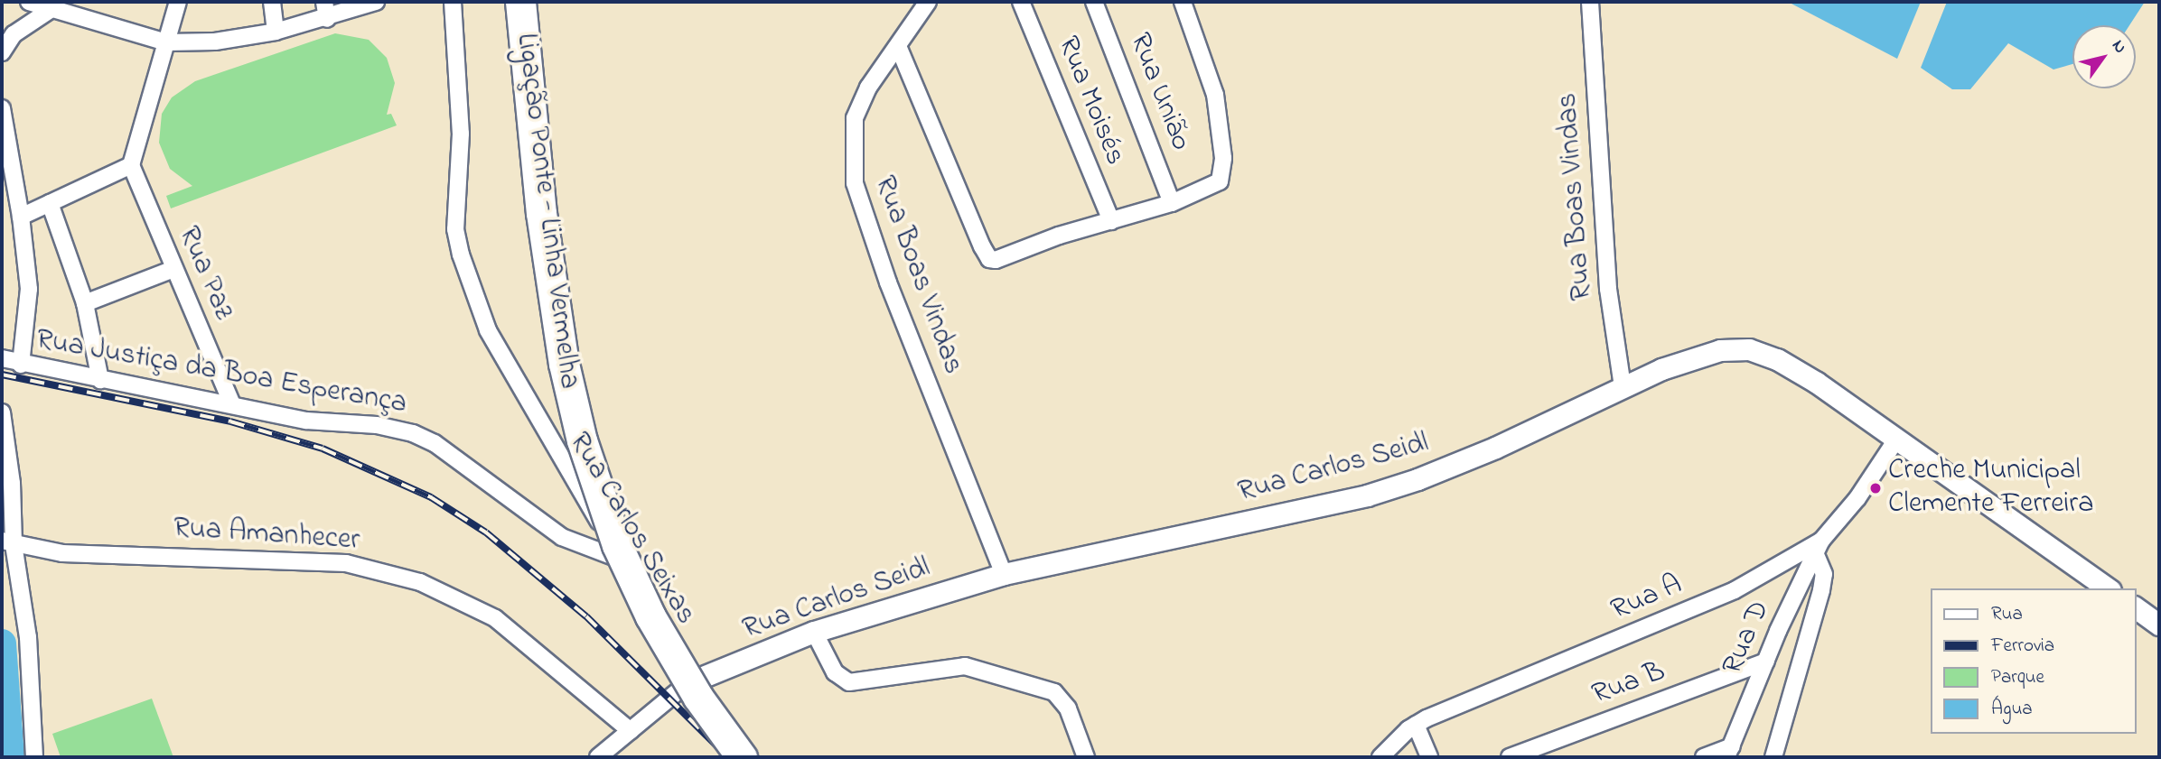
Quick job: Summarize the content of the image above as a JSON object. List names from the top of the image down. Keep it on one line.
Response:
{"streets":{"highway":["Ligação Ponte - Linha Vermelha"],"street":["Rua União","Rua Moisés","Rua Boas Vindas","Rua Paz","Rua Justiça da Boa Esperança","Rua Carlos Seidl","Rua Carlos Seixas","Rua Amanhecer","Rua A","Rua D","Rua B"]},"crossings":[["Rua Boas Vindas","Rua Carlos Seidl"],["Rua Paz","Rua Justiça da Boa Esperança"],["Rua Justiça da Boa Esperança","Rua Carlos Seixas"],["Rua Carlos Seidl","Rua Carlos Seixas"],["Rua Carlos Seidl","Rua Amanhecer"],["Rua Carlos Seidl","Rua A"],["Rua A","Rua D"],["Rua D","Rua B"]],"places":["Creche Municipal Clemente Ferreira"],"legend":["Rua","Ferrovia","Parque","Água"],"north":"top right"}
